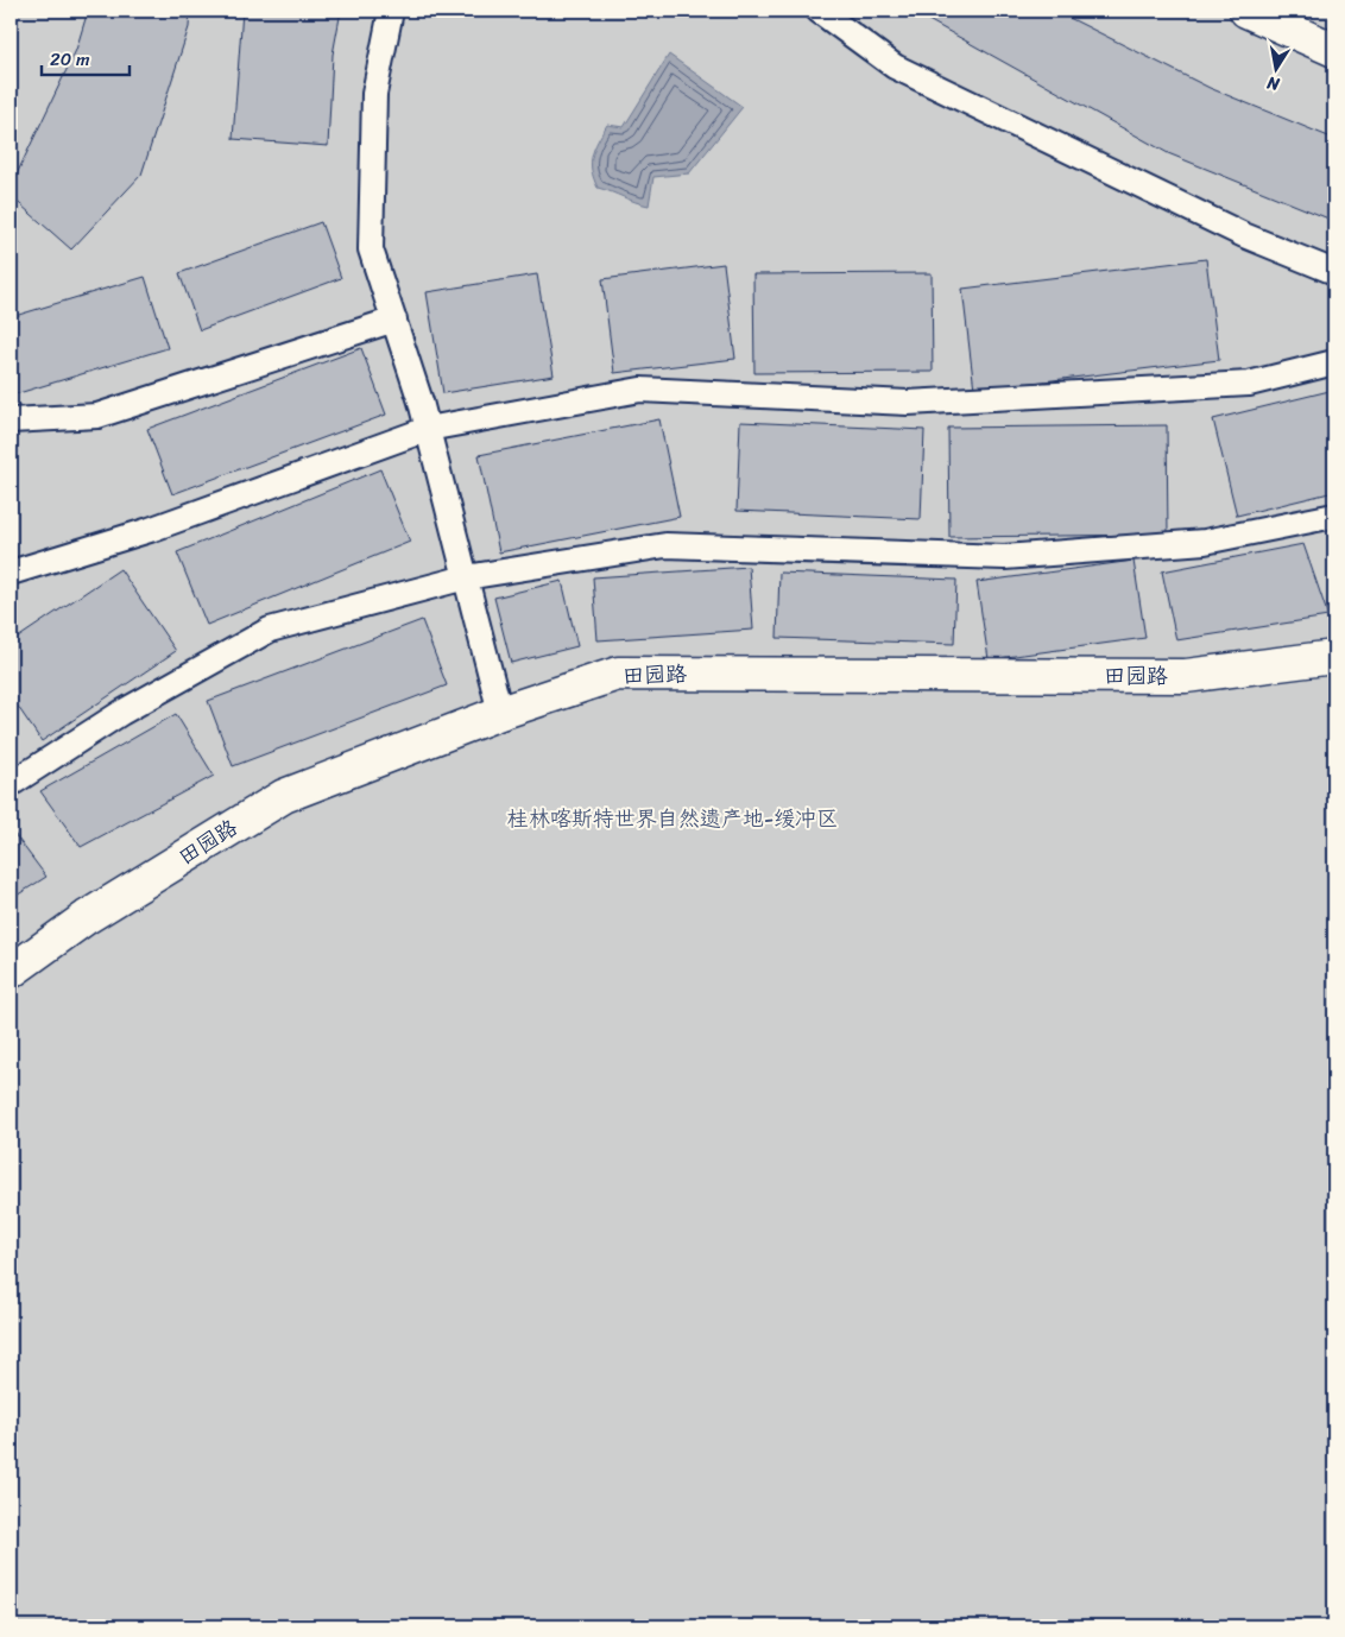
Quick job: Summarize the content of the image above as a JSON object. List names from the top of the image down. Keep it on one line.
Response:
{"streets":{"main road":["田园路"]},"parks":["桂林喀斯特世界自然遗产地-缓冲区"],"scale_bar":"20 m","north":"bottom"}
